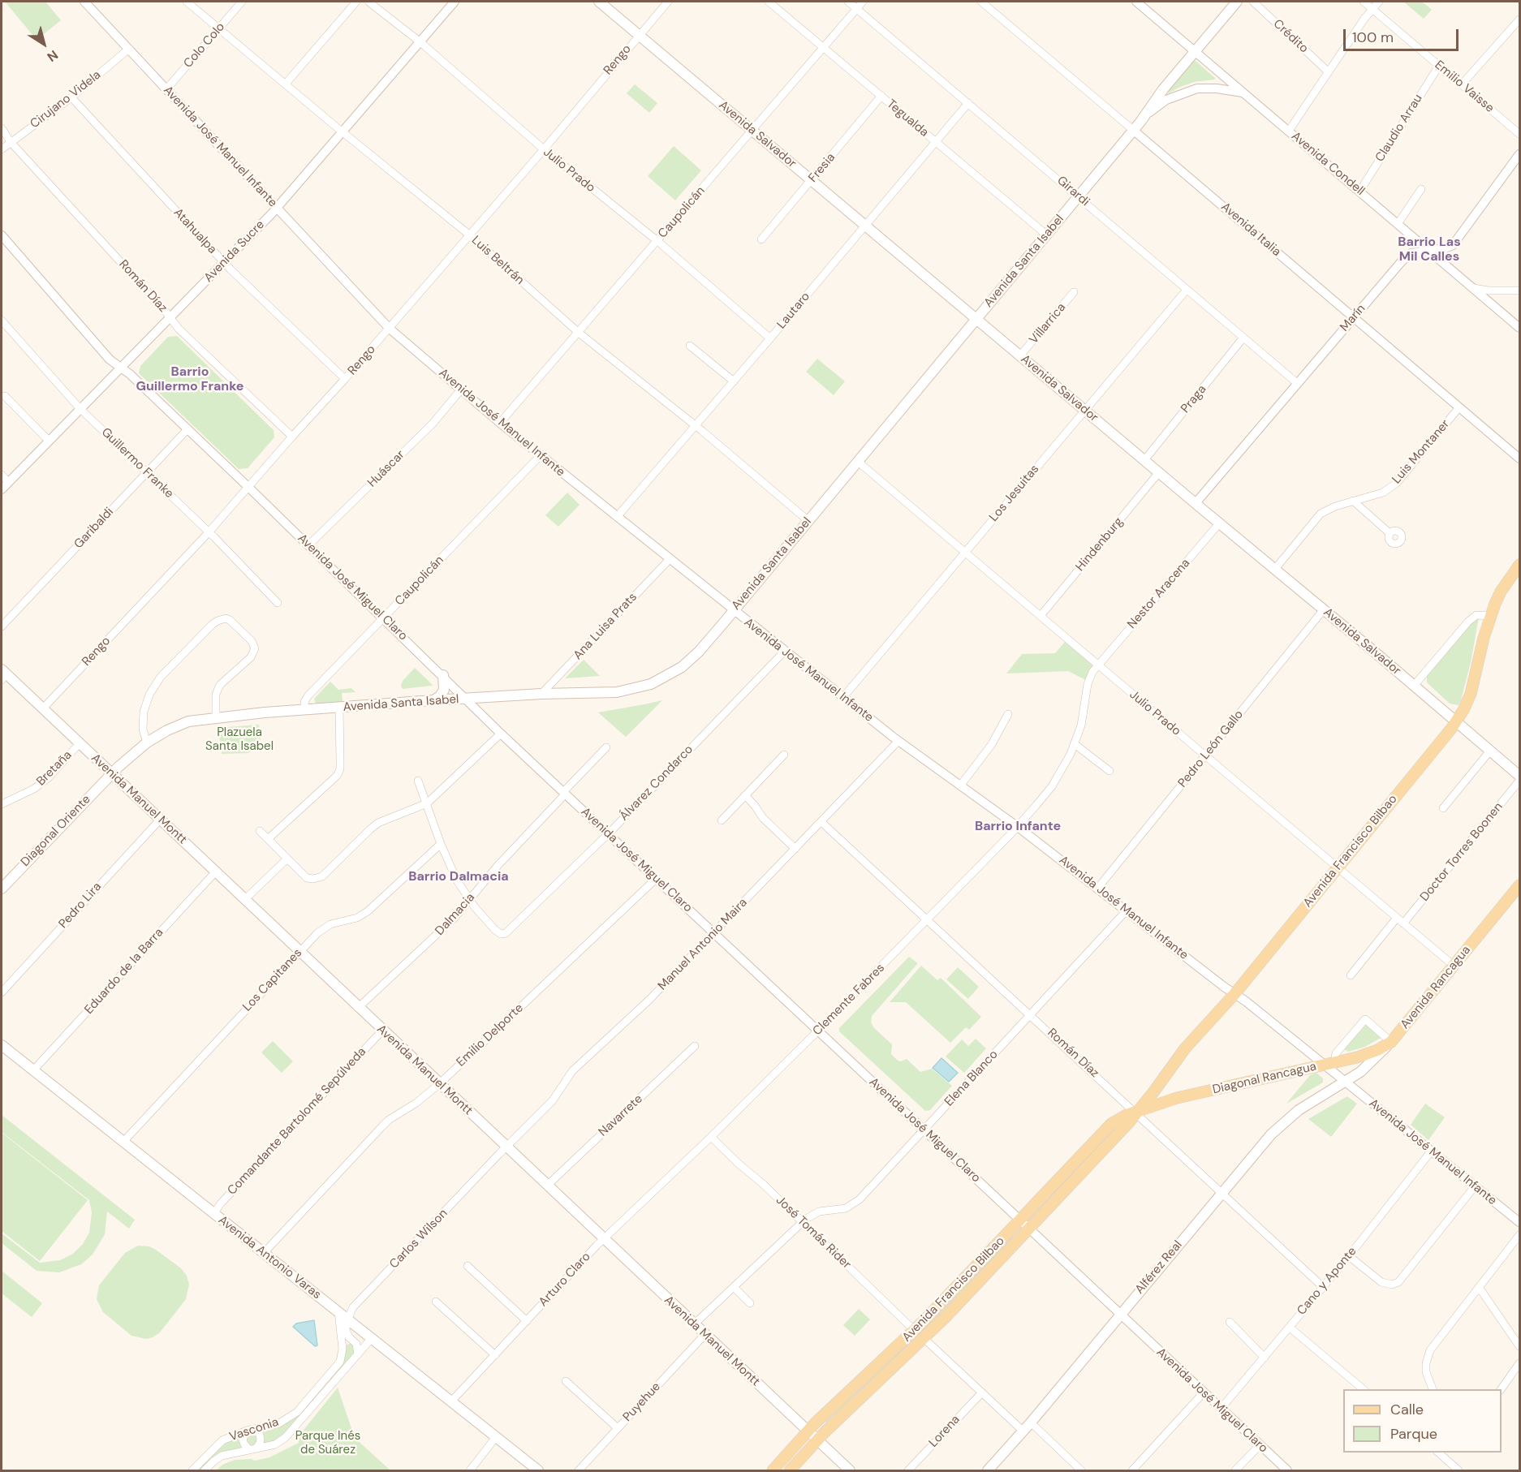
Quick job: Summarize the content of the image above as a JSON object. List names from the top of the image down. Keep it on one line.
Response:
{"streets":{"main road":["Avenida Salvador","Avenida Santa Isabel","Avenida Manuel Montt","Diagonal Oriente","Avenida Francisco Bilbao","Avenida Rancagua","Diagonal Rancagua","Avenida Antonio Varas","Alférez Real"],"street":["Crédito","Colo Colo","Rengo","Emilio Vaisse","Cirujano Videla","Tegualda","Claudio Arrau","Avenida José Manuel Infante","Avenida Condell","Fresia","Julio Prado","Girardi","Caupolicán","Avenida Italia","Atahualpa","Avenida Sucre","Luis Beltrán","Román Díaz","Lautaro","Marín","Villarrica","Praga","Luis Montaner","Guillermo Franke","Huáscar","Los Jesuitas","Garibaldi","Hindenburg","Avenida José Miguel Claro","Nestor Aracena","Ana Luisa Prats","Pedro León Gallo","Bretaña","Álvarez Condarco","Doctor Torres Boonen","Pedro Lira","Dalmacia","Manuel Antonio Maira","Eduardo de la Barra","Los Capitanes","Clemente Fabres","Emilio Delporte","Elena Blanco","Navarrete","Comandante Bartolomé Sepúlveda","José Tomás Rider","Carlos Wilson","Arturo Claro","Cano y Aponte","Puyehue","Vasconia","Lorena"]},"crossings":[["Colo Colo","Avenida José Manuel Infante"],["Colo Colo","Luis Beltrán"],["Rengo","Avenida Salvador"],["Rengo","Avenida José Manuel Infante"],["Rengo","Julio Prado"],["Rengo","Atahualpa"],["Rengo","Luis Beltrán"],["Rengo","Román Díaz"],["Rengo","Guillermo Franke"],["Rengo","Avenida José Miguel Claro"],["Rengo","Avenida Manuel Montt"],["Emilio Vaisse","Claudio Arrau"],["Cirujano Videla","Avenida José Manuel Infante"],["Cirujano Videla","Atahualpa"],["Cirujano Videla","Román Díaz"],["Tegualda","Fresia"],["Tegualda","Caupolicán"],["Tegualda","Avenida Santa Isabel"],["Tegualda","Lautaro"],["Claudio Arrau","Avenida Condell"],["Avenida Salvador","Fresia"],["Avenida Salvador","Caupolicán"],["Avenida Salvador","Avenida Santa Isabel"],["Avenida Salvador","Lautaro"],["Avenida Salvador","Marín"],["Avenida Salvador","Villarrica"],["Avenida Salvador","Praga"],["Avenida Salvador","Luis Montaner"],["Avenida Salvador","Los Jesuitas"],["Avenida Salvador","Hindenburg"],["Avenida Salvador","Nestor Aracena"],["Avenida Salvador","Pedro León Gallo"],["Avenida Salvador","Avenida Francisco Bilbao"],["Avenida José Manuel Infante","Caupolicán"],["Avenida José Manuel Infante","Avenida Sucre"],["Avenida José Manuel Infante","Avenida Santa Isabel"],["Avenida José Manuel Infante","Lautaro"],["Avenida José Manuel Infante","Huáscar"],["Avenida José Manuel Infante","Los Jesuitas"],["Avenida José Manuel Infante","Ana Luisa Prats"],["Avenida José Manuel Infante","Pedro León Gallo"],["Avenida José Manuel Infante","Álvarez Condarco"],["Avenida José Manuel Infante","Avenida Francisco Bilbao"],["Avenida José Manuel Infante","Manuel Antonio Maira"],["Avenida José Manuel Infante","Avenida Rancagua"],["Avenida José Manuel Infante","Clemente Fabres"],["Avenida José Manuel Infante","Elena Blanco"],["Avenida José Manuel Infante","Diagonal Rancagua"],["Avenida José Manuel Infante","Alférez Real"],["Avenida José Manuel Infante","Cano y Aponte"],["Avenida Condell","Avenida Santa Isabel"],["Avenida Condell","Marín"],["Julio Prado","Caupolicán"],["Julio Prado","Avenida Sucre"],["Julio Prado","Avenida Santa Isabel"],["Julio Prado","Lautaro"],["Julio Prado","Los Jesuitas"],["Julio Prado","Hindenburg"],["Julio Prado","Nestor Aracena"],["Julio Prado","Pedro León Gallo"],["Julio Prado","Avenida Francisco Bilbao"],["Julio Prado","Doctor Torres Boonen"],["Julio Prado","Avenida Rancagua"],["Julio Prado","Clemente Fabres"],["Girardi","Caupolicán"],["Girardi","Avenida Santa Isabel"],["Girardi","Lautaro"],["Girardi","Marín"],["Girardi","Praga"],["Girardi","Los Jesuitas"],["Caupolicán","Luis Beltrán"],["Caupolicán","Avenida Santa Isabel"],["Caupolicán","Avenida José Miguel Claro"],["Avenida Italia","Avenida Santa Isabel"],["Avenida Italia","Marín"],["Avenida Italia","Luis Montaner"],["Atahualpa","Avenida Sucre"],["Avenida Sucre","Luis Beltrán"],["Avenida Sucre","Román Díaz"],["Avenida Sucre","Guillermo Franke"],["Avenida Sucre","Avenida José Miguel Claro"],["Luis Beltrán","Avenida Santa Isabel"],["Luis Beltrán","Lautaro"],["Avenida Santa Isabel","Avenida José Miguel Claro"],["Avenida Santa Isabel","Ana Luisa Prats"],["Avenida Santa Isabel","Avenida Manuel Montt"],["Avenida Santa Isabel","Diagonal Oriente"],["Román Díaz","Avenida Francisco Bilbao"],["Román Díaz","Manuel Antonio Maira"],["Román Díaz","Clemente Fabres"],["Román Díaz","Elena Blanco"],["Román Díaz","Diagonal Rancagua"],["Román Díaz","Alférez Real"],["Román Díaz","Cano y Aponte"],["Guillermo Franke","Garibaldi"],["Huáscar","Avenida José Miguel Claro"],["Garibaldi","Avenida José Miguel Claro"],["Avenida José Miguel Claro","Álvarez Condarco"],["Avenida José Miguel Claro","Avenida Francisco Bilbao"],["Avenida José Miguel Claro","Dalmacia"],["Avenida José Miguel Claro","Manuel Antonio Maira"],["Avenida José Miguel Claro","Clemente Fabres"],["Avenida José Miguel Claro","Emilio Delporte"],["Avenida José Miguel Claro","Elena Blanco"],["Avenida José Miguel Claro","Alférez Real"],["Avenida José Miguel Claro","Cano y Aponte"],["Nestor Aracena","Clemente Fabres"],["Bretaña","Avenida Manuel Montt"],["Álvarez Condarco","Dalmacia"],["Avenida Manuel Montt","Diagonal Oriente"],["Avenida Manuel Montt","Avenida Francisco Bilbao"],["Avenida Manuel Montt","Pedro Lira"],["Avenida Manuel Montt","Dalmacia"],["Avenida Manuel Montt","Manuel Antonio Maira"],["Avenida Manuel Montt","Eduardo de la Barra"],["Avenida Manuel Montt","Los Capitanes"],["Avenida Manuel Montt","Clemente Fabres"],["Avenida Manuel Montt","Emilio Delporte"],["Avenida Manuel Montt","Navarrete"],["Avenida Manuel Montt","Comandante Bartolomé Sepúlveda"],["Avenida Manuel Montt","Carlos Wilson"],["Avenida Manuel Montt","Arturo Claro"],["Avenida Manuel Montt","Puyehue"],["Avenida Francisco Bilbao","Diagonal Rancagua"],["Avenida Francisco Bilbao","José Tomás Rider"],["Manuel Antonio Maira","Carlos Wilson"],["Eduardo de la Barra","Avenida Antonio Varas"],["Los Capitanes","Avenida Antonio Varas"],["Avenida Rancagua","Diagonal Rancagua"],["Avenida Rancagua","Alférez Real"],["Clemente Fabres","José Tomás Rider"],["Clemente Fabres","Arturo Claro"],["Emilio Delporte","Avenida Antonio Varas"],["Elena Blanco","José Tomás Rider"],["Comandante Bartolomé Sepúlveda","Avenida Antonio Varas"],["Carlos Wilson","Avenida Antonio Varas"],["Avenida Antonio Varas","Arturo Claro"],["Avenida Antonio Varas","Vasconia"]],"districts":["Barrio Las Mil Calles","Barrio Guillermo Franke","Barrio Infante","Barrio Dalmacia"],"parks":["Plazuela Santa Isabel","Parque Inés de Suárez"],"legend":["Calle","Parque"],"scale_bar":"100 m","north":"bottom right"}
